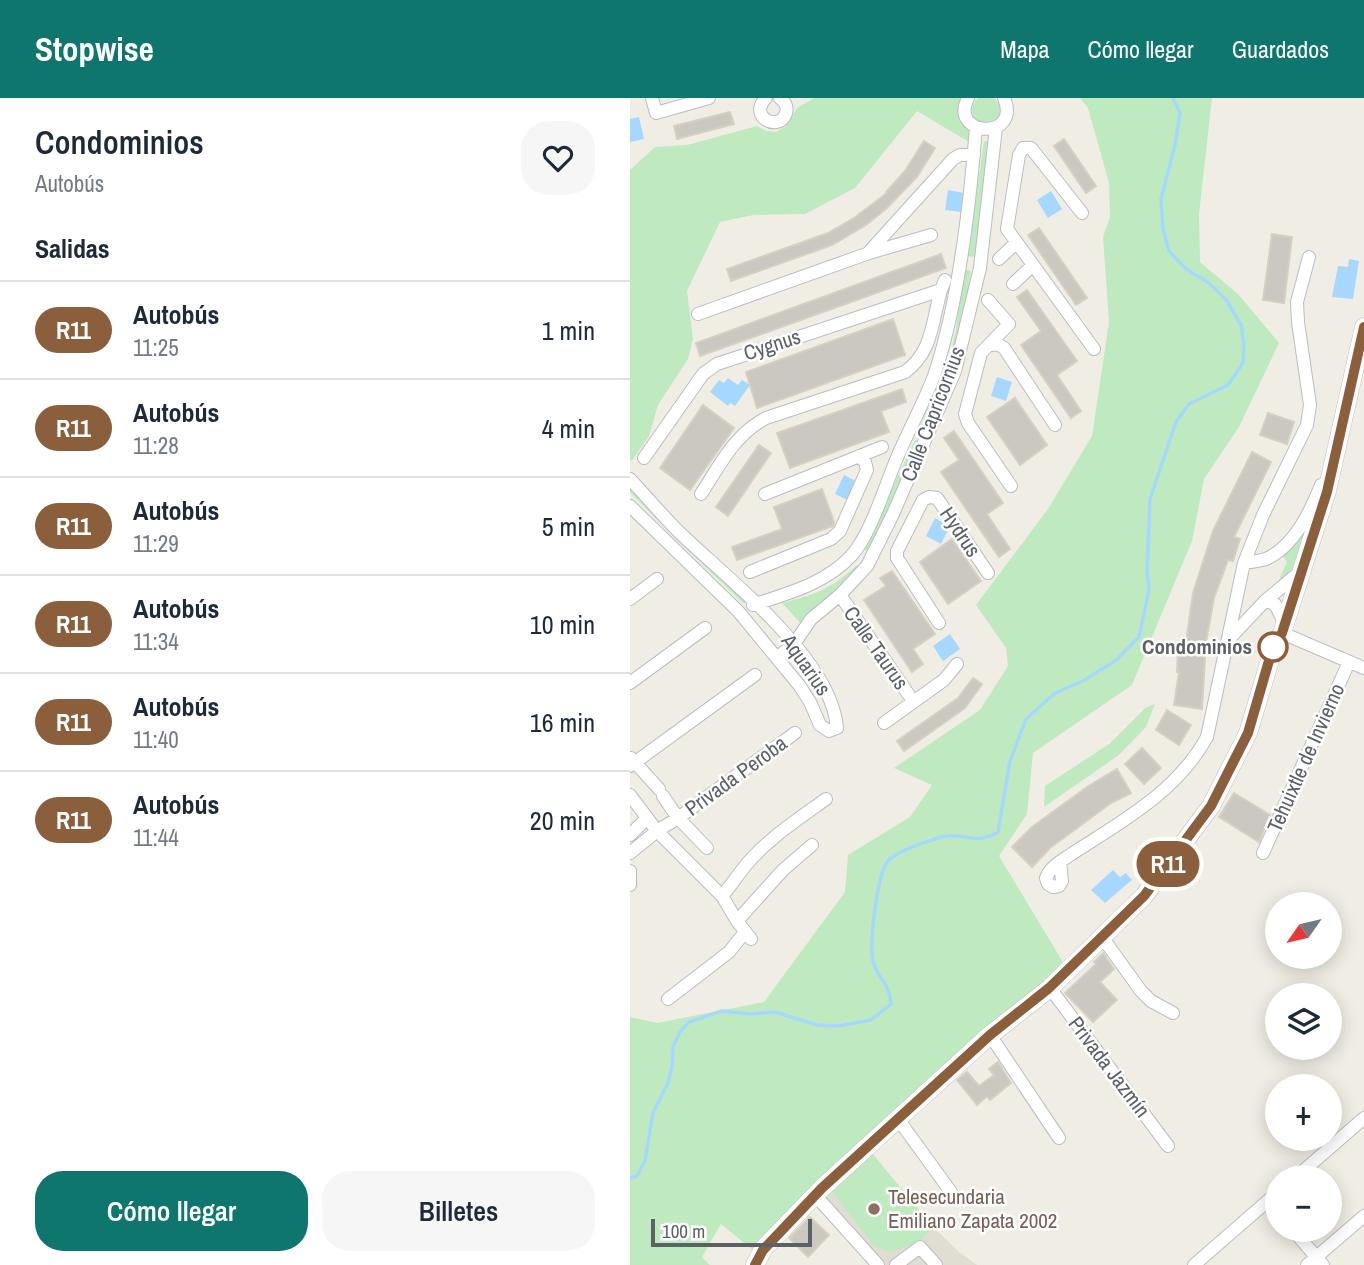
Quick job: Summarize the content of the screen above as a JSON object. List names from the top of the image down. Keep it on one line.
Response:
{"streets":{"street":["Cygnus","Calle Capricornius","Hydrus","Calle Taurus","Aquarius","Tehuixtle de Invierno","Privada Peroba","Privada Jazmín"]},"crossings":[["Calle Capricornius","Hydrus"],["Calle Capricornius","Calle Taurus"],["Calle Capricornius","Aquarius"]],"places":["Condominios","Telesecundaria Emiliano Zapata 2002"],"lines":["bus line R11"],"scale_bar":"100 m","north":"bottom left","page":{"header":"Stopwise","nav":["Mapa","Cómo llegar","Guardados"],"heading":[["Condominios","Autobús"],"Salidas"],"on_map":"R11","list":[{"mark":"R11","name":"Autobús","note":"11:25","value":"1 min"},{"mark":"R11","name":"Autobús","note":"11:28","value":"4 min"},{"mark":"R11","name":"Autobús","note":"11:29","value":"5 min"},{"mark":"R11","name":"Autobús","note":"11:34","value":"10 min"},{"mark":"R11","name":"Autobús","note":"11:40","value":"16 min"},{"mark":"R11","name":"Autobús","note":"11:44","value":"20 min"}],"map_buttons":["+","−"],"buttons":["Cómo llegar","Billetes"],"scale":"100 m"}}
